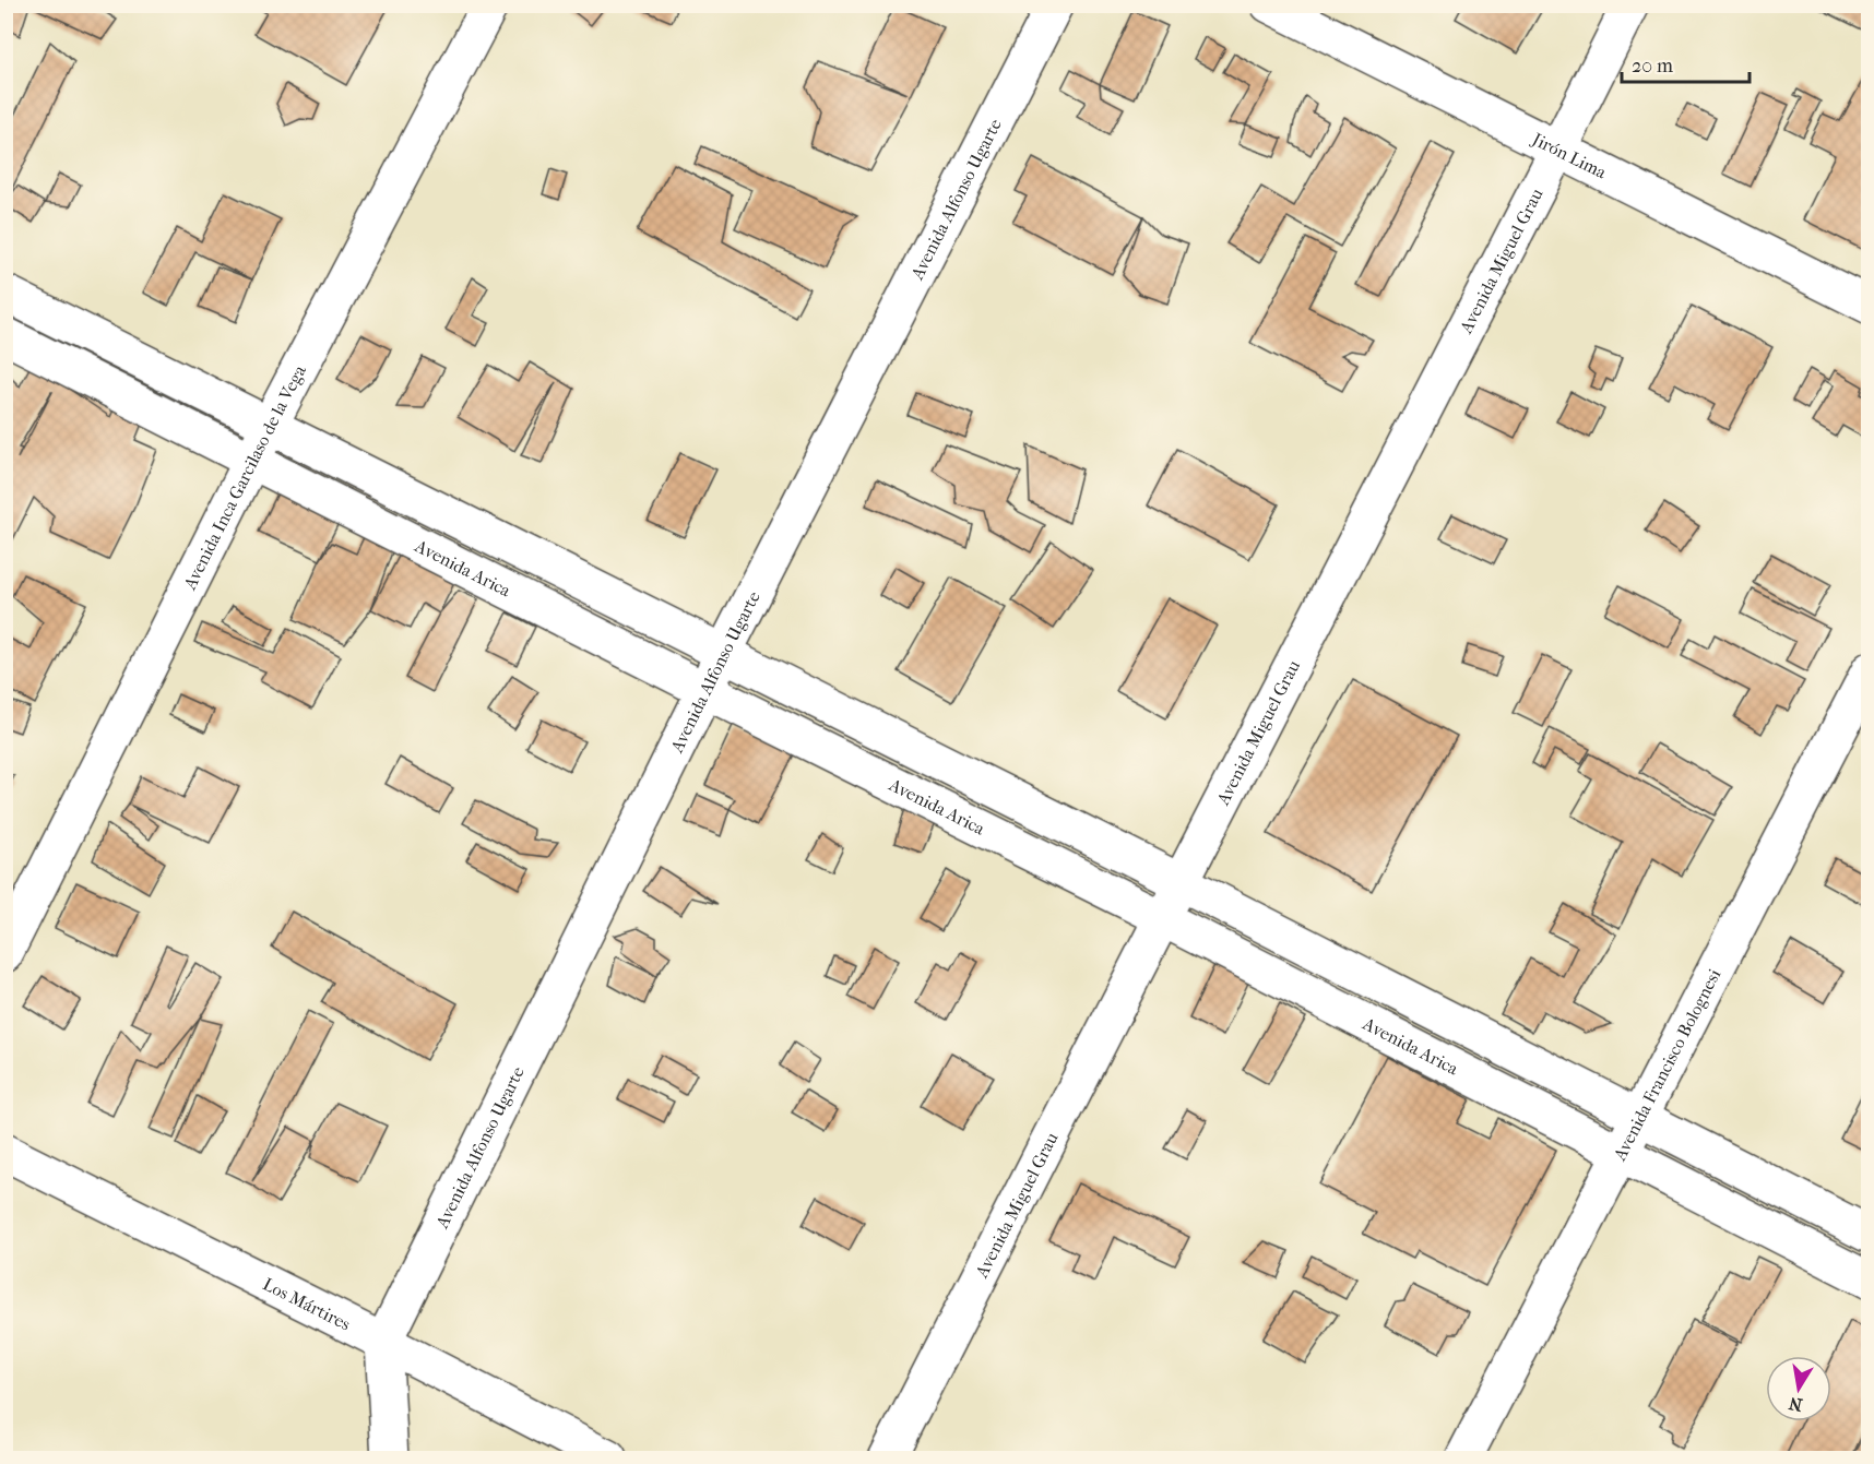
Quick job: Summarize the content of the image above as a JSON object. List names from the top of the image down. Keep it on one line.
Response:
{"streets":{"street":["Jirón Lima","Avenida Alfonso Ugarte","Avenida Miguel Grau","Avenida Inca Garcilaso de la Vega","Avenida Arica","Avenida Francisco Bolognesi","Los Mártires"]},"crossings":[["Jirón Lima","Avenida Miguel Grau"],["Avenida Alfonso Ugarte","Avenida Arica"],["Avenida Alfonso Ugarte","Los Mártires"],["Avenida Miguel Grau","Avenida Arica"],["Avenida Inca Garcilaso de la Vega","Avenida Arica"],["Avenida Arica","Avenida Francisco Bolognesi"]],"scale_bar":"20 m","north":"bottom"}
